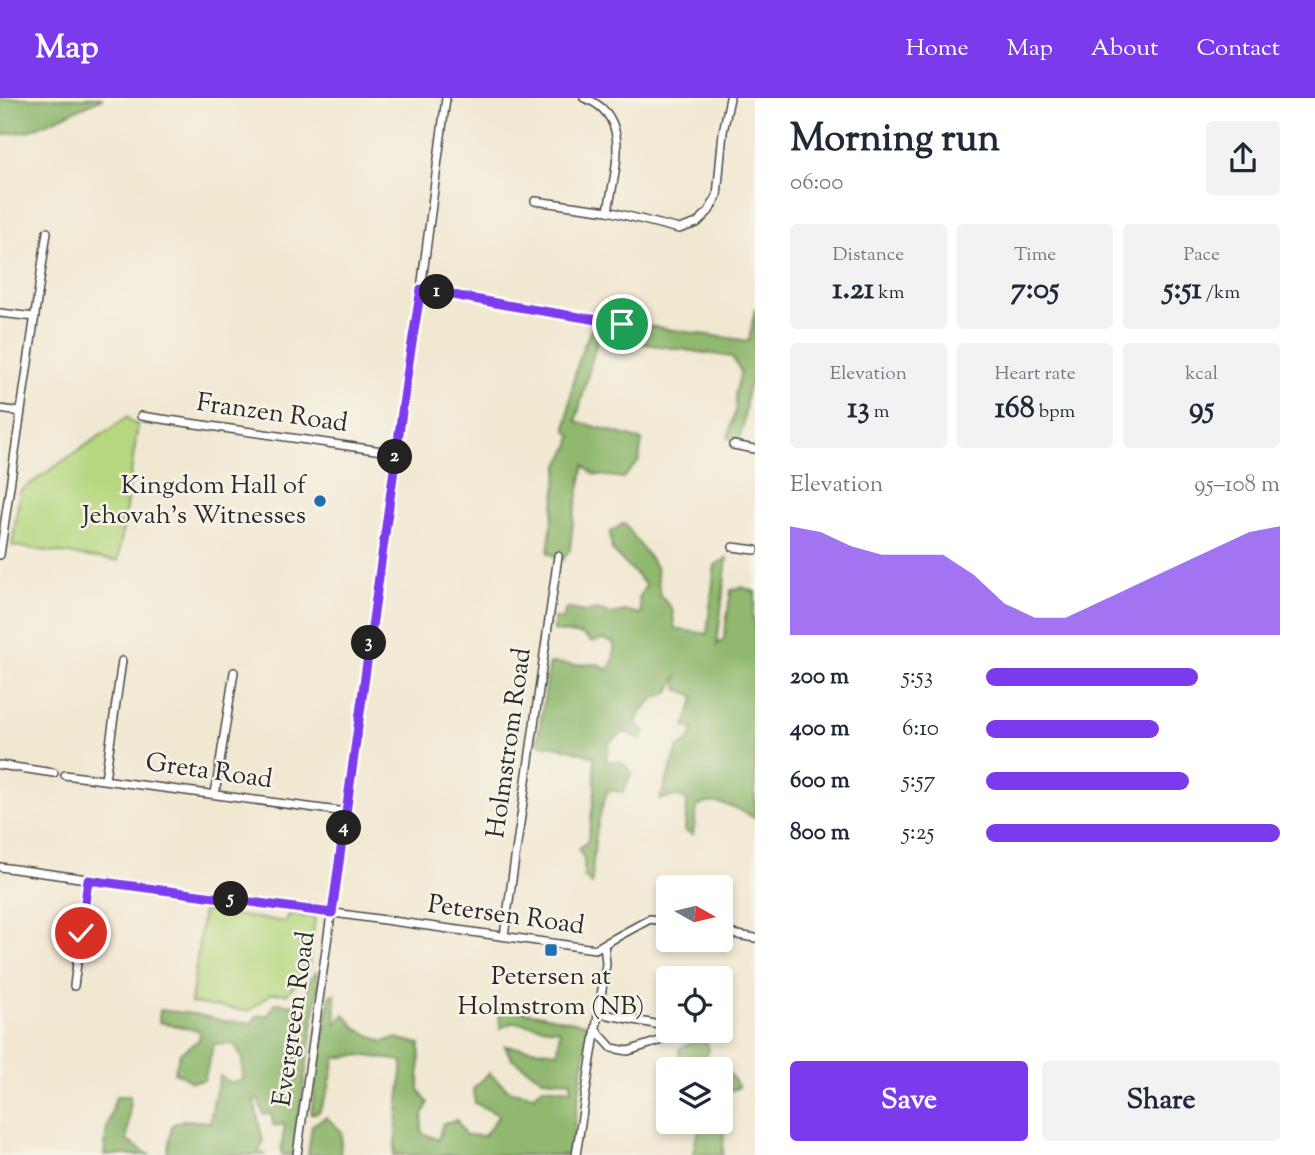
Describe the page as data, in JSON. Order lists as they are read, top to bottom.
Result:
{
  "streets": {
    "street": [
      "Franzen Road",
      "Holmstrom Road",
      "Greta Road",
      "Petersen Road",
      "Evergreen Road"
    ]
  },
  "crossings": [
    ["Franzen Road", "Evergreen Road"],
    ["Holmstrom Road", "Petersen Road"],
    ["Greta Road", "Evergreen Road"],
    ["Petersen Road", "Evergreen Road"]
  ],
  "places": {
    "other": ["Kingdom Hall of Jehovah's Witnesses"],
    "transit": ["Petersen at Holmstrom (NB)"]
  },
  "north": "right",
  "page": {
    "header": "Map",
    "nav": [
      "Home",
      "Map",
      "About",
      "Contact"
    ],
    "heading": ["Morning run", "06:00"],
    "stats": [
      ["Distance", "1.21 km"],
      ["Time", "7:05"],
      ["Pace", "5:51 /km"],
      ["Elevation", "13 m"],
      ["Heart rate", "168 bpm"],
      ["kcal", "95"]
    ],
    "pins": [
      "1",
      "2",
      "3",
      "4",
      "5"
    ],
    "chart": ["Elevation", "95–108 m"],
    "list": [
      {
        "name": "200 m",
        "note": "5:53"
      },
      {
        "name": "400 m",
        "note": "6:10"
      },
      {
        "name": "600 m",
        "note": "5:57"
      },
      {
        "name": "800 m",
        "note": "5:25"
      }
    ],
    "buttons": ["Save", "Share"]
  }
}
